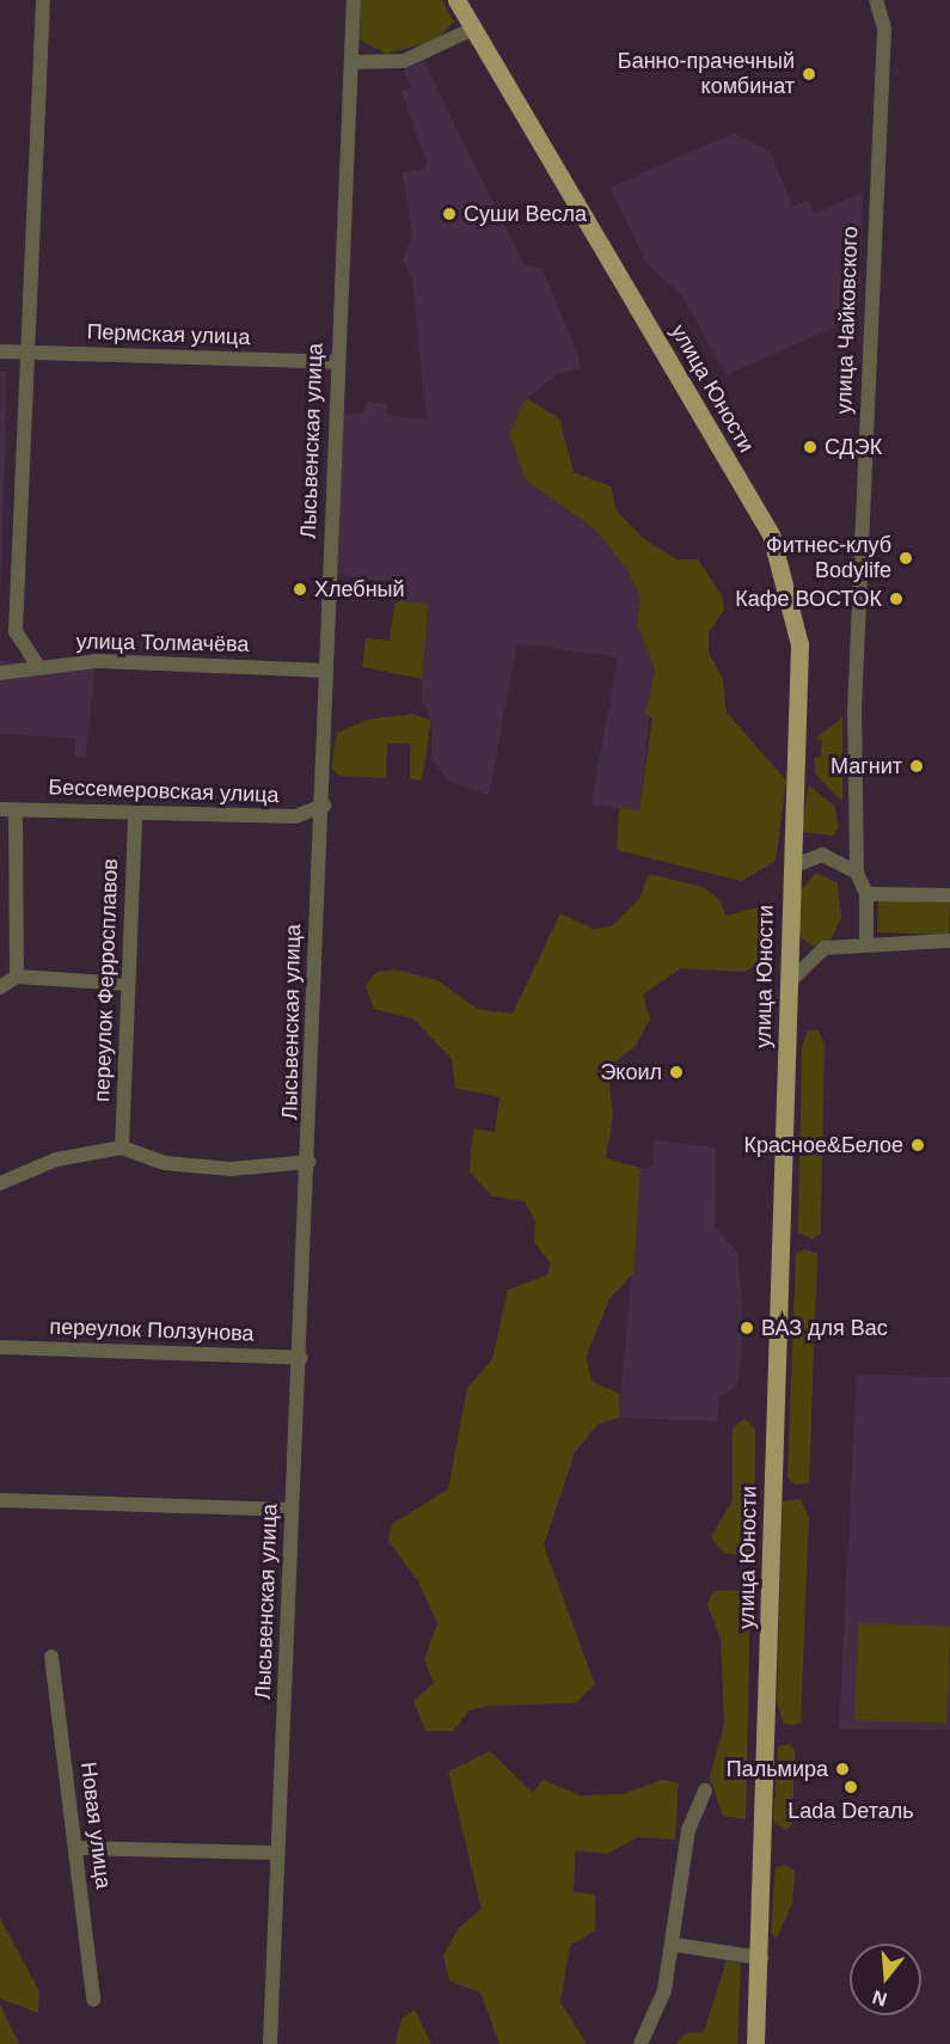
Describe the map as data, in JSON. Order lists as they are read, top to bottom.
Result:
{
  "streets": {
    "main road": ["улица Юности"],
    "street": [
      "улица Чайковского",
      "Пермская улица",
      "Лысьвенская улица",
      "улица Толмачёва",
      "Бессемеровская улица",
      "переулок Ферросплавов",
      "переулок Ползунова",
      "Новая улица"
    ]
  },
  "crossings": [
    ["Пермская улица", "Лысьвенская улица"],
    ["Лысьвенская улица", "улица Толмачёва"],
    ["Лысьвенская улица", "Бессемеровская улица"],
    ["Лысьвенская улица", "переулок Ползунова"],
    ["Бессемеровская улица", "переулок Ферросплавов"]
  ],
  "places": [
    "Банно-прачечный комбинат",
    "Суши Весла",
    "СДЭК",
    "Фитнес-клуб Bodylife",
    "Хлебный",
    "Кафе ВОСТОК",
    "Магнит",
    "Экоил",
    "Красное&Белое",
    "ВАЗ для Вас",
    "Пальмира",
    "Lada Dеталь"
  ],
  "north": "bottom"
}
